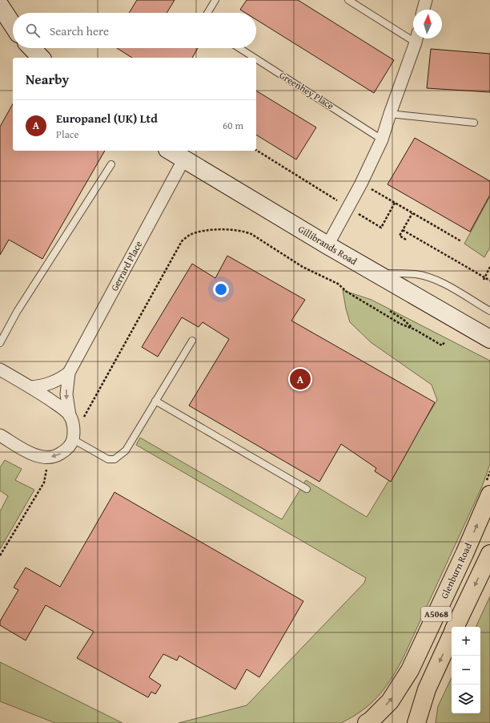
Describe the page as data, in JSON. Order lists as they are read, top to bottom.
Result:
{
  "streets": {
    "main road": ["Glenburn Road", "A5068"],
    "street": ["Gillibrands Road", "Gerrard Place"],
    "lane": ["Greenhey Place"]
  },
  "crossings": [
    ["Gillibrands Road", "Gerrard Place"]
  ],
  "north": "top",
  "page": {
    "search": "Search here",
    "heading": "Nearby",
    "list": [
      {
        "mark": "A",
        "name": "Europanel (UK) Ltd",
        "note": "Place",
        "value": "60 m"
      }
    ],
    "pins": "A",
    "map_buttons": ["+", "−"]
  }
}
